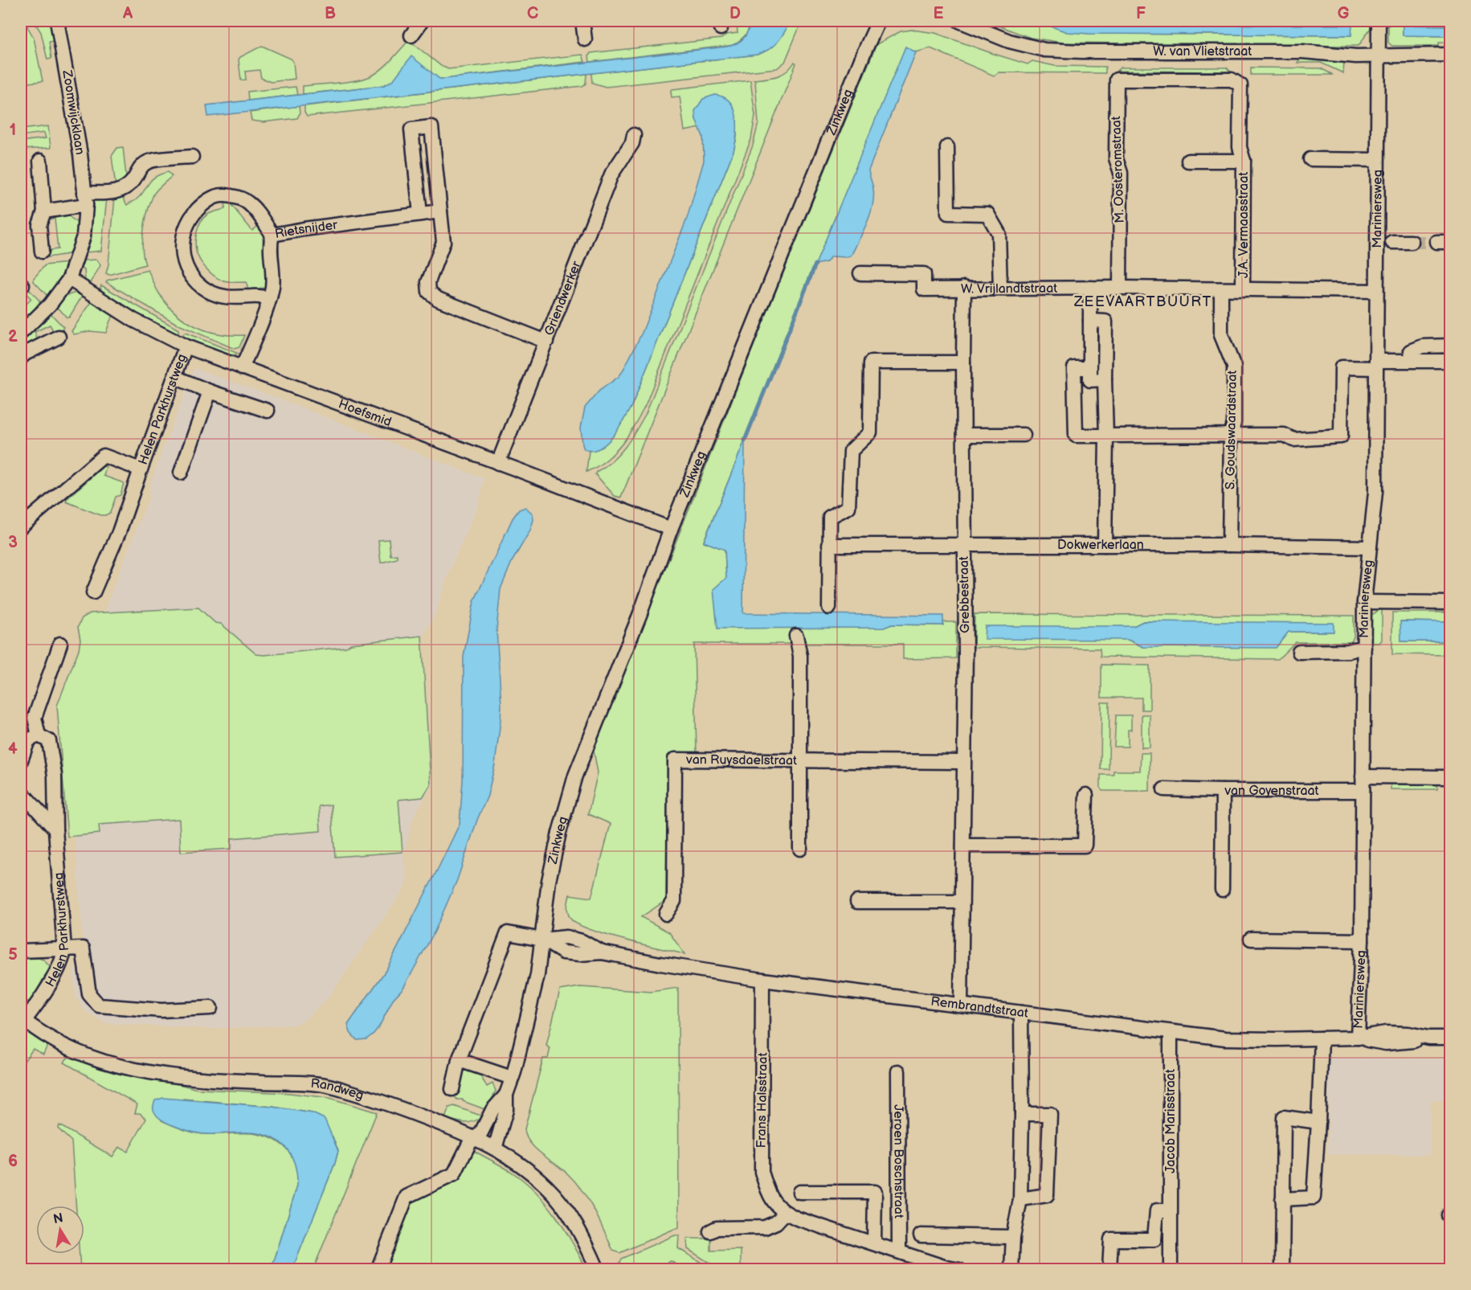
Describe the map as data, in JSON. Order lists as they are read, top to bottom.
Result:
{
  "streets": {
    "street": [
      "W. van Vlietstraat",
      "Zoomwijcklaan",
      "Zinkweg",
      "M. Oosteromstraat",
      "Mariniersweg",
      "J.A. Vermaasstraat",
      "Rietsnijder",
      "W. Vrijlandtstraat",
      "Griendwerker",
      "Helen Parkhurstweg",
      "Hoefsmid",
      "S. Goudswaardstraat",
      "Dokwerkerlaan",
      "Grebbestraat",
      "van Ruysdaelstraat",
      "van Goyenstraat",
      "Rembrandtstraat",
      "Randweg",
      "Frans Halsstraat",
      "Jacob Marisstraat",
      "Jeroen Boschstraat"
    ]
  },
  "crossings": [
    ["W. van Vlietstraat", "Mariniersweg"],
    ["Zoomwijcklaan", "Hoefsmid"],
    ["Zinkweg", "Hoefsmid"],
    ["Zinkweg", "Rembrandtstraat"],
    ["Zinkweg", "Randweg"],
    ["M. Oosteromstraat", "J.A. Vermaasstraat"],
    ["M. Oosteromstraat", "W. Vrijlandtstraat"],
    ["Mariniersweg", "W. Vrijlandtstraat"],
    ["Mariniersweg", "Dokwerkerlaan"],
    ["Mariniersweg", "van Goyenstraat"],
    ["Mariniersweg", "Rembrandtstraat"],
    ["J.A. Vermaasstraat", "W. Vrijlandtstraat"],
    ["Rietsnijder", "Hoefsmid"],
    ["W. Vrijlandtstraat", "S. Goudswaardstraat"],
    ["W. Vrijlandtstraat", "Grebbestraat"],
    ["Griendwerker", "Hoefsmid"],
    ["Helen Parkhurstweg", "Hoefsmid"],
    ["Helen Parkhurstweg", "Randweg"],
    ["S. Goudswaardstraat", "Dokwerkerlaan"],
    ["Dokwerkerlaan", "Grebbestraat"],
    ["Grebbestraat", "van Ruysdaelstraat"],
    ["Grebbestraat", "Rembrandtstraat"],
    ["Rembrandtstraat", "Frans Halsstraat"],
    ["Rembrandtstraat", "Jacob Marisstraat"]
  ],
  "districts": ["ZEEVAARTBUURT"],
  "north": "top",
  "grid": {
    "columns": [
      "A",
      "B",
      "C",
      "D",
      "E",
      "F",
      "G"
    ],
    "rows": [
      "1",
      "2",
      "3",
      "4",
      "5",
      "6"
    ]
  }
}
